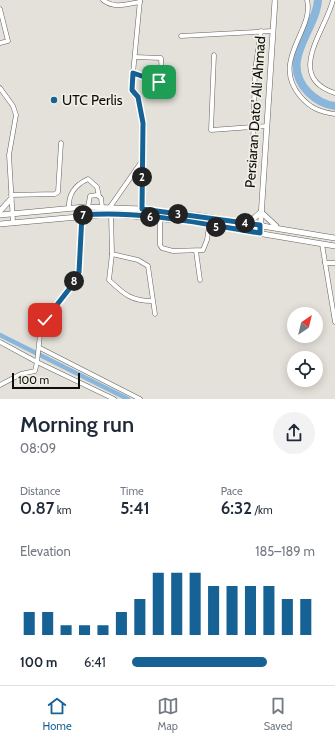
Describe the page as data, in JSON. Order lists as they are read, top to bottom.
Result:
{
  "streets": {
    "street": ["Persiaran Dato' Ali Ahmad"]
  },
  "places": ["UTC Perlis"],
  "scale_bar": "100 m",
  "north": "top right",
  "page": {
    "pins": [
      "2",
      "3",
      "7",
      "6",
      "4",
      "5",
      "8"
    ],
    "scale": "100 m",
    "heading": ["Morning run", "08:09"],
    "stats": [
      ["Distance", "0.87 km"],
      ["Time", "5:41"],
      ["Pace", "6:32 /km"]
    ],
    "chart": ["Elevation", "185–189 m"],
    "list": [
      {
        "name": "100 m",
        "note": "6:41"
      }
    ],
    "tabs": ["Home", "Map", "Saved"]
  }
}
